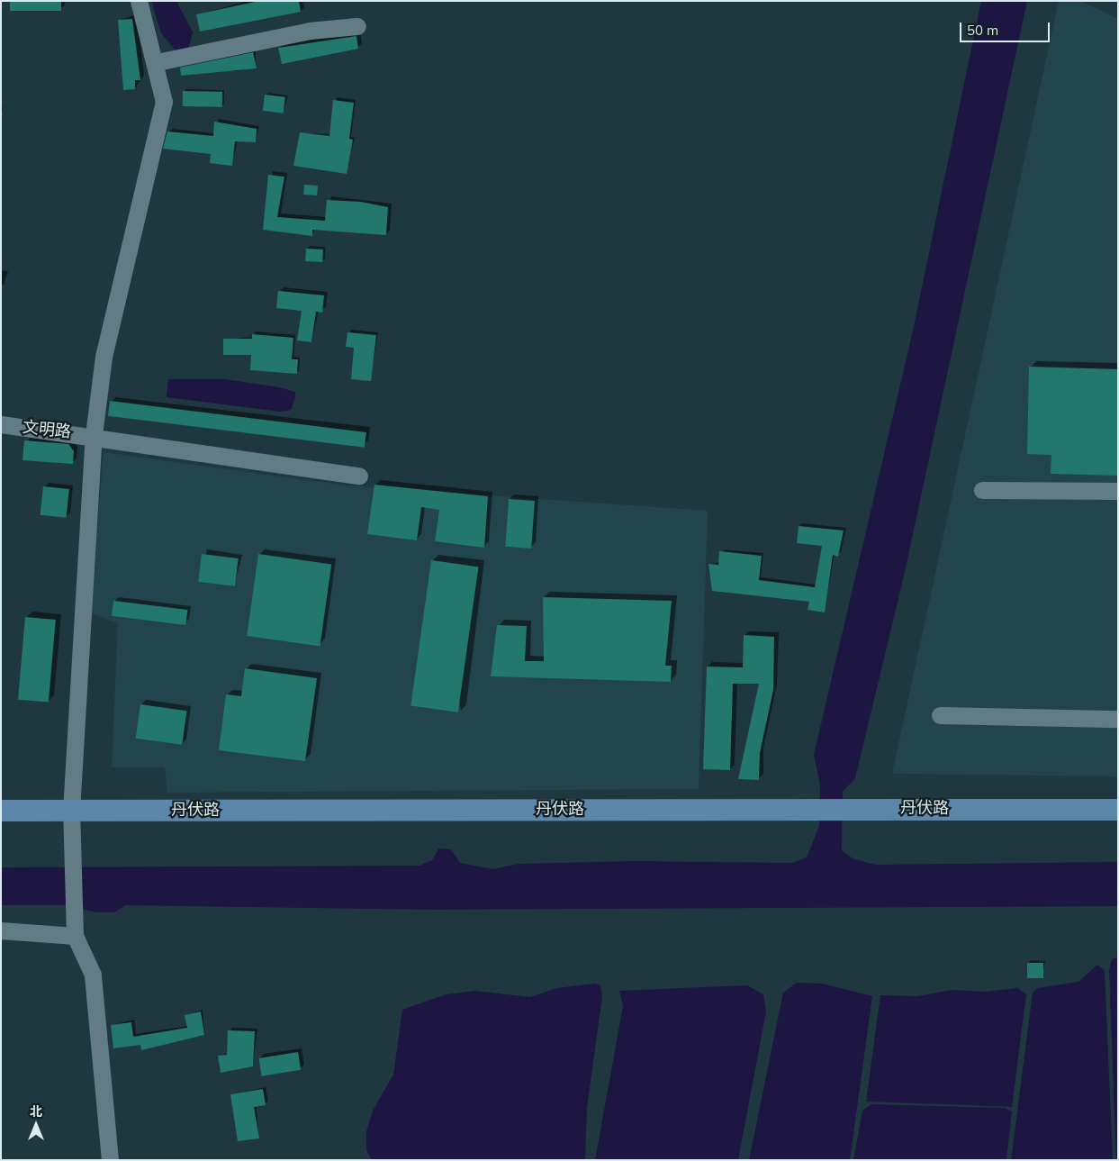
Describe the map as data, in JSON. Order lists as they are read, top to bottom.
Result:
{
  "streets": {
    "main road": ["丹伏路"],
    "street": ["文明路"]
  },
  "scale_bar": "50 m",
  "north": "top"
}
